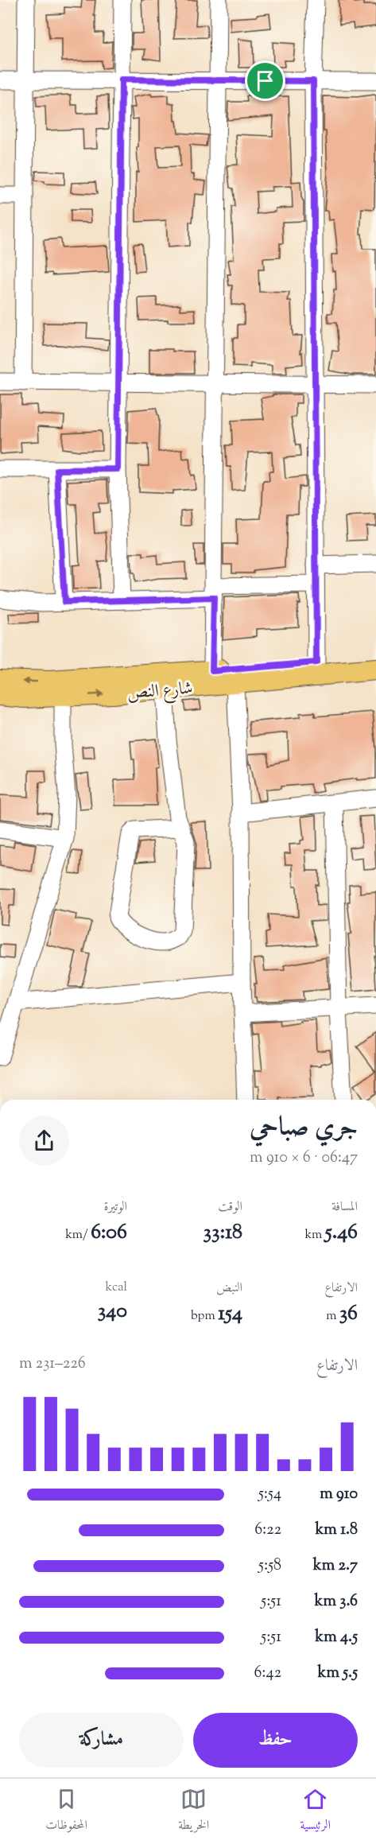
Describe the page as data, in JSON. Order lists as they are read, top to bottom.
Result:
{
  "streets": {
    "main road": ["شارع النص"]
  },
  "page": {
    "heading": ["جري صباحي", "06:47 · 6 × 910 m"],
    "stats": [
      ["المسافة", "5.46 km"],
      ["الوقت", "33:18"],
      ["الوتيرة", "6:06 /km"],
      ["الارتفاع", "36 m"],
      ["النبض", "154 bpm"],
      ["kcal", "340"]
    ],
    "chart": ["الارتفاع", "226–231 m"],
    "list": [
      {
        "name": "910 m",
        "note": "5:54"
      },
      {
        "name": "1.8 km",
        "note": "6:22"
      },
      {
        "name": "2.7 km",
        "note": "5:58"
      },
      {
        "name": "3.6 km",
        "note": "5:51"
      },
      {
        "name": "4.5 km",
        "note": "5:51"
      },
      {
        "name": "5.5 km",
        "note": "6:42"
      }
    ],
    "buttons": ["حفظ", "مشاركة"],
    "tabs": ["الرئيسية", "الخريطة", "المحفوظات"]
  }
}
